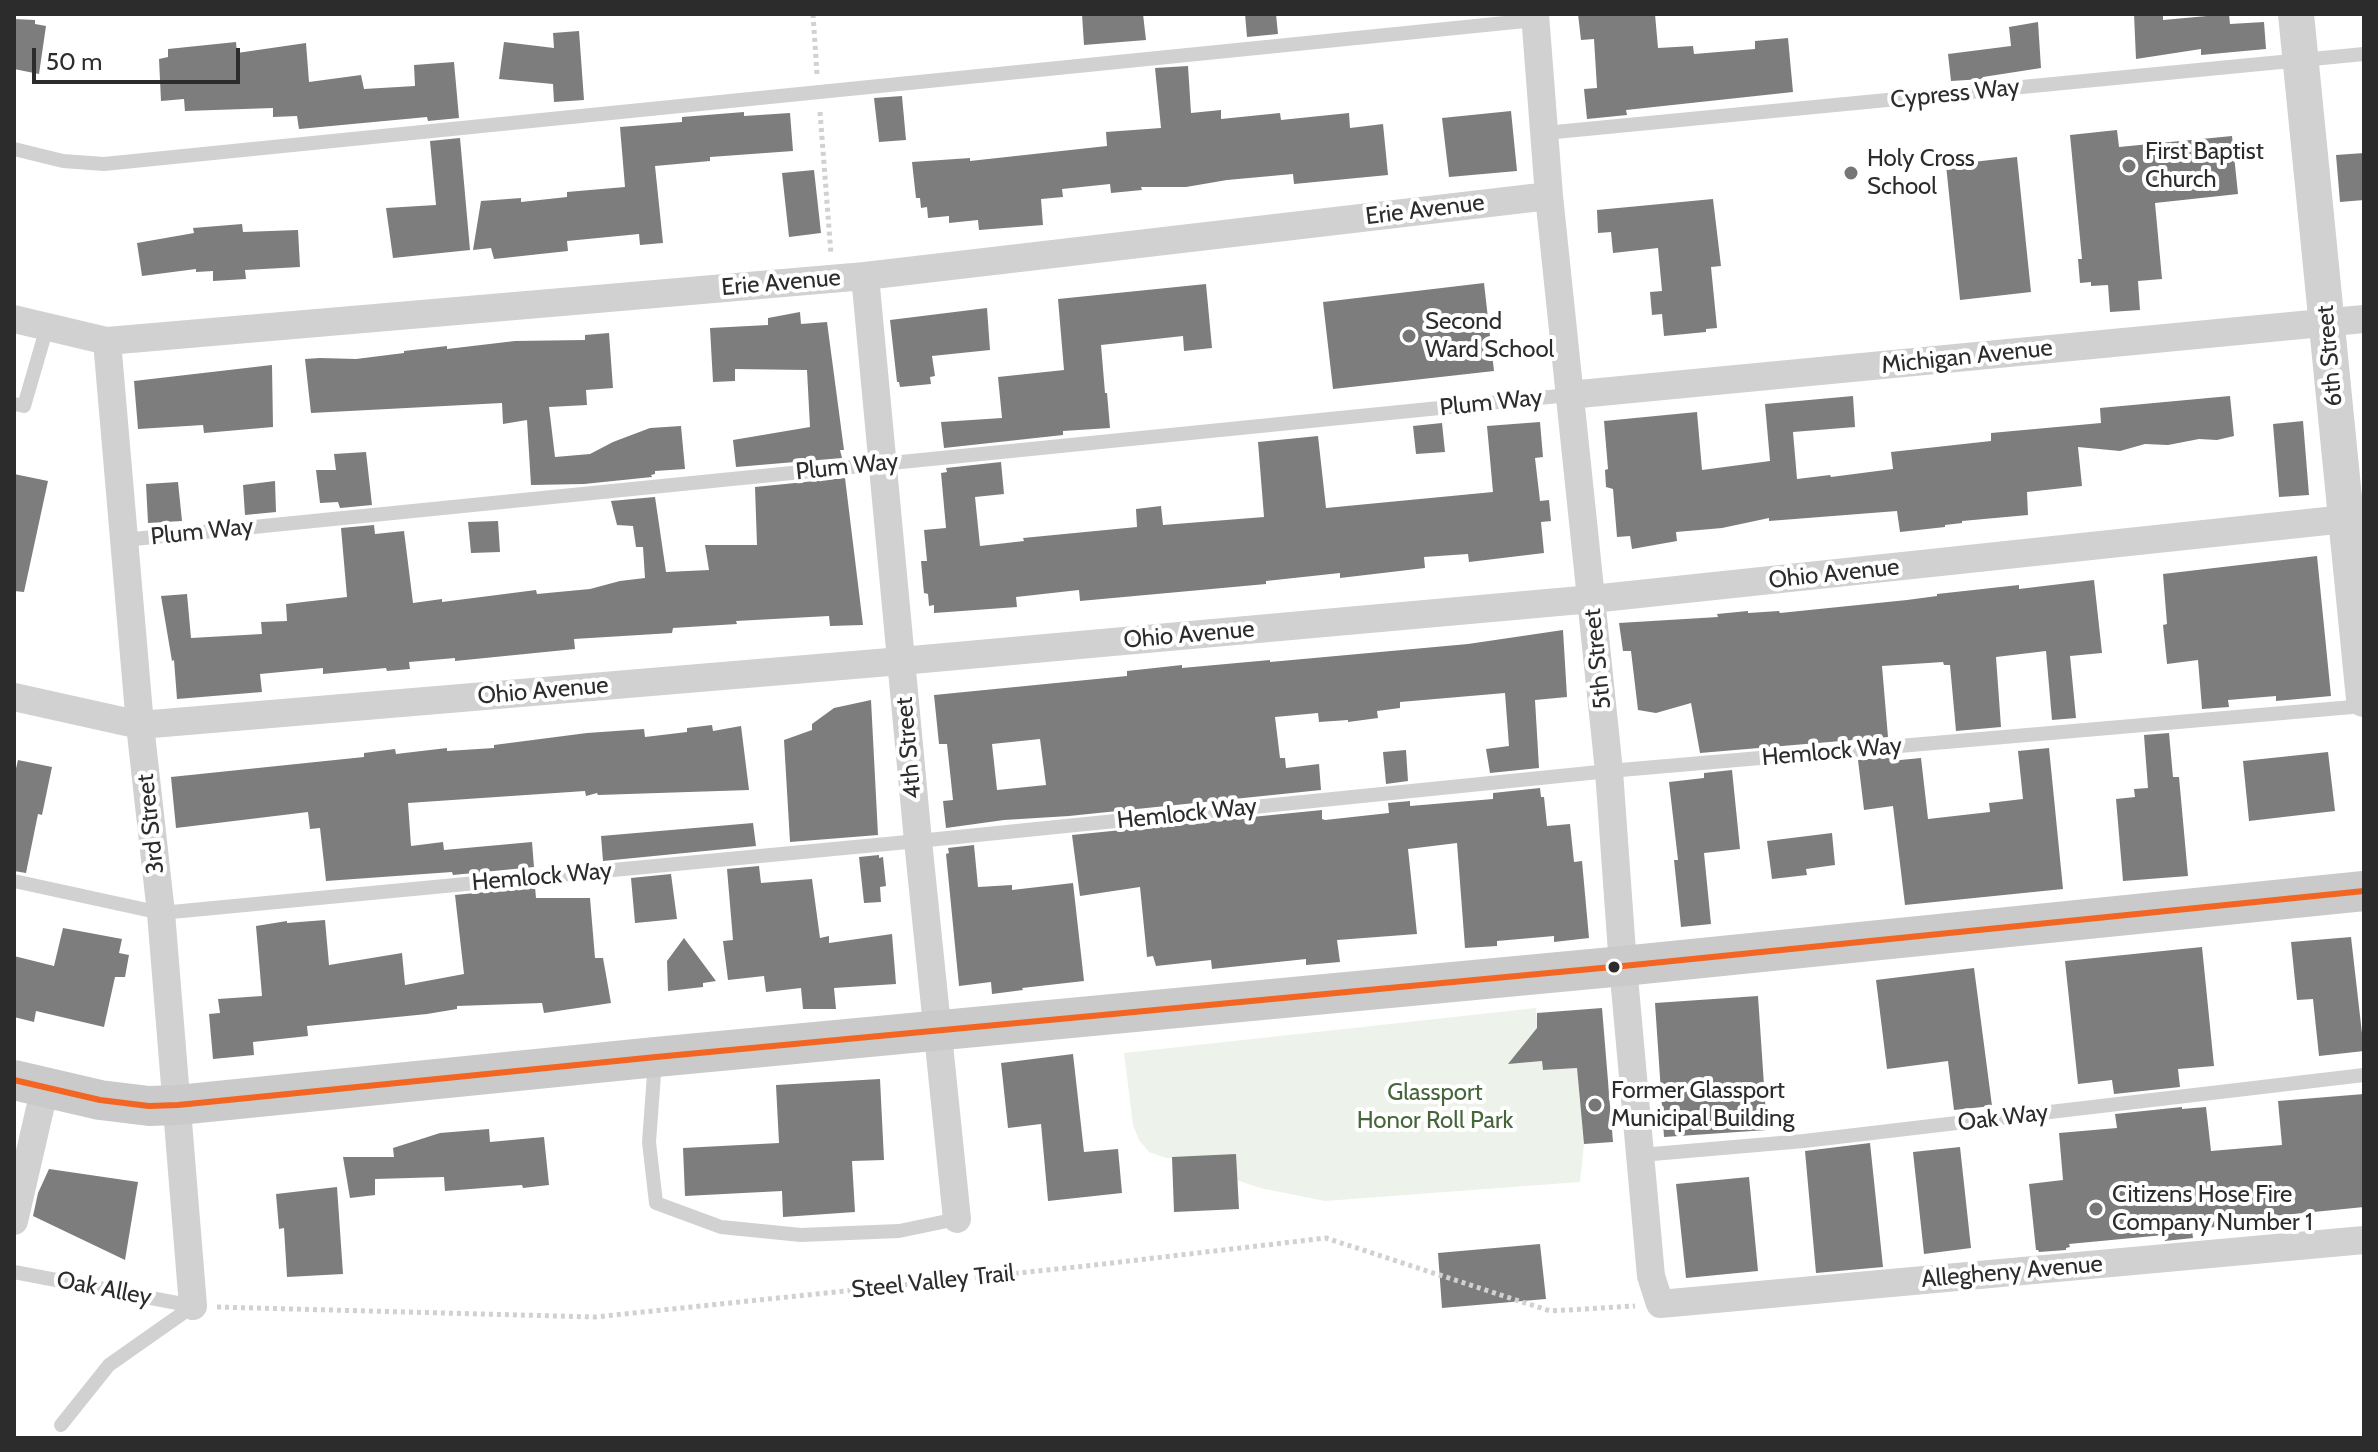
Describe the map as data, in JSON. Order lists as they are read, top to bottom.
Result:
{
  "streets": {
    "street": [
      "Erie Avenue",
      "6th Street",
      "Michigan Avenue",
      "Ohio Avenue",
      "5th Street",
      "4th Street",
      "3rd Street",
      "Allegheny Avenue"
    ],
    "lane": [
      "Cypress Way",
      "Plum Way",
      "Hemlock Way",
      "Oak Way",
      "Oak Alley"
    ],
    "path": ["Steel Valley Trail"]
  },
  "crossings": [
    ["Cypress Way", "6th Street"],
    ["Cypress Way", "5th Street"],
    ["Erie Avenue", "5th Street"],
    ["Erie Avenue", "4th Street"],
    ["Erie Avenue", "3rd Street"],
    ["6th Street", "Michigan Avenue"],
    ["6th Street", "Ohio Avenue"],
    ["Michigan Avenue", "Plum Way"],
    ["Michigan Avenue", "5th Street"],
    ["Plum Way", "5th Street"],
    ["Plum Way", "4th Street"],
    ["Plum Way", "3rd Street"],
    ["Ohio Avenue", "5th Street"],
    ["Ohio Avenue", "4th Street"],
    ["Ohio Avenue", "3rd Street"],
    ["5th Street", "Hemlock Way"],
    ["5th Street", "Oak Way"],
    ["5th Street", "Allegheny Avenue"],
    ["5th Street", "Steel Valley Trail"],
    ["4th Street", "Hemlock Way"],
    ["Hemlock Way", "3rd Street"],
    ["3rd Street", "Steel Valley Trail"],
    ["3rd Street", "Oak Alley"],
    ["Allegheny Avenue", "Steel Valley Trail"],
    ["Steel Valley Trail", "Oak Alley"]
  ],
  "parks": ["Glassport Honor Roll Park"],
  "places": [
    "First Baptist Church",
    "Holy Cross School",
    "Second Ward School",
    "Former Glassport Municipal Building",
    "Citizens Hose Fire Company Number 1"
  ],
  "scale_bar": "50 m"
}
